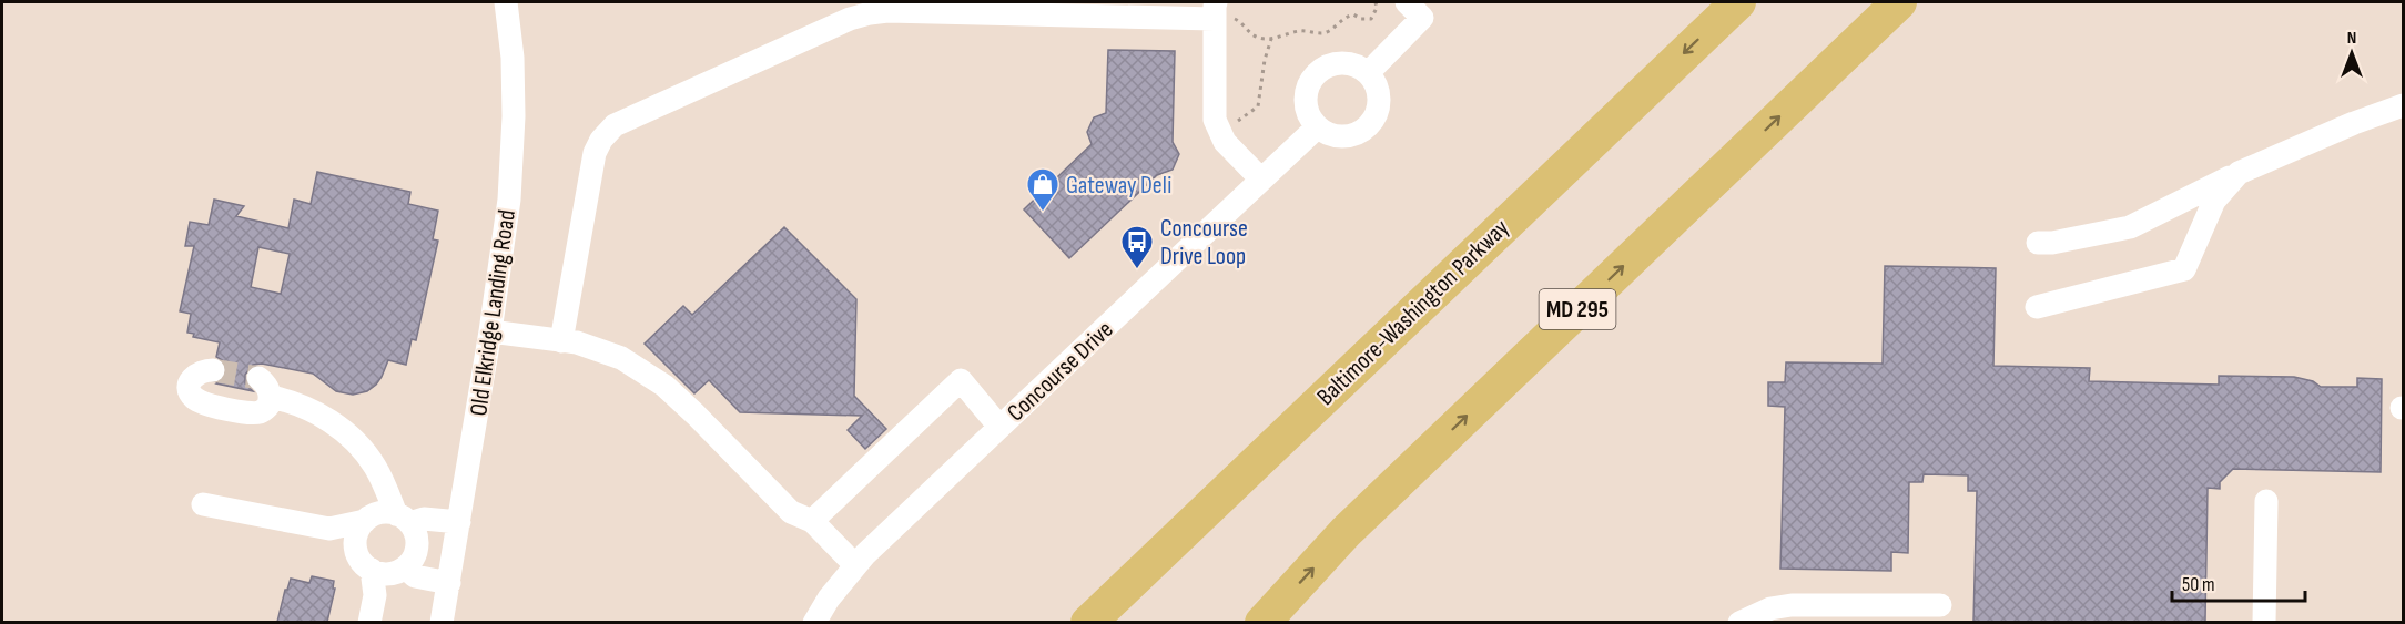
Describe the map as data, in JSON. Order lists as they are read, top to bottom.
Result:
{
  "streets": {
    "highway": ["MD 295", "Baltimore-Washington Parkway"],
    "street": ["Old Elkridge Landing Road", "Concourse Drive"]
  },
  "places": {
    "shop": ["Gateway Deli"],
    "bus stop": ["Concourse Drive Loop"]
  },
  "scale_bar": "50 m",
  "north": "top"
}
